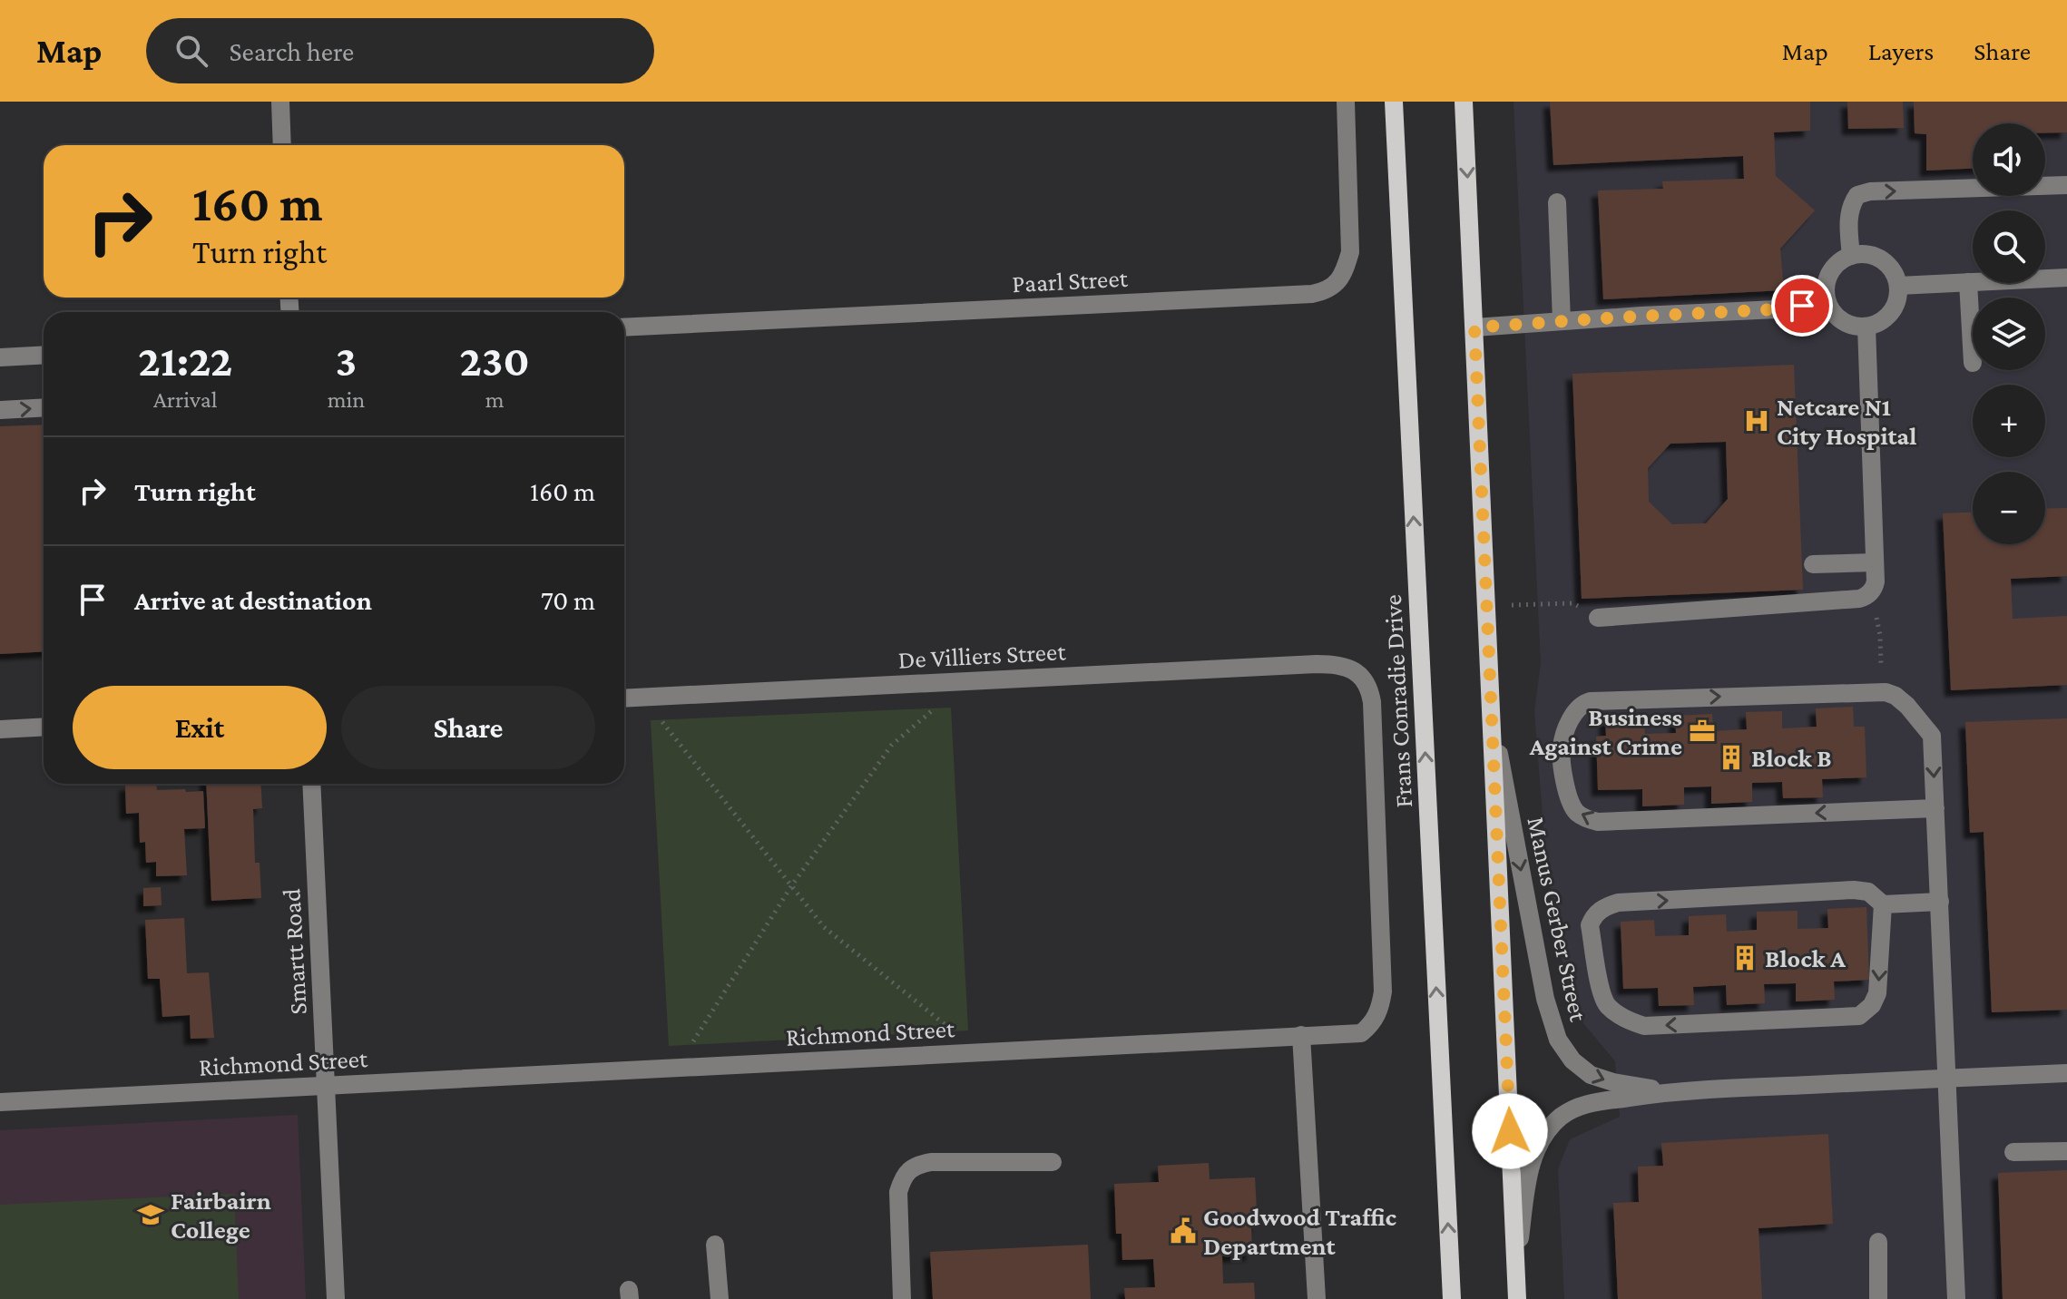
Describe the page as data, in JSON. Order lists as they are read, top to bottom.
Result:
{
  "streets": {
    "main road": ["Frans Conradie Drive"],
    "street": [
      "Paarl Street",
      "De Villiers Street",
      "Manus Gerber Street",
      "Smartt Road",
      "Richmond Street"
    ]
  },
  "crossings": [
    ["De Villiers Street", "Richmond Street"],
    ["Smartt Road", "Richmond Street"]
  ],
  "one_way": ["Manus Gerber Street"],
  "places": {
    "hospital": ["Netcare N1 City Hospital"],
    "office": ["Business Against Crime"],
    "building": ["Block B", "Block A"],
    "school or university": ["Fairbairn College"],
    "public building": ["Goodwood Traffic Department"]
  },
  "page": {
    "header": "Map",
    "search": "Search here",
    "nav": ["Map", "Layers", "Share"],
    "map_buttons": ["+", "−"],
    "turn": ["160 m", "Turn right"],
    "eta": [
      "21:22",
      "Arrival",
      "3",
      "min",
      "230",
      "m"
    ],
    "list": [
      {
        "name": "Turn right",
        "value": "160 m"
      },
      {
        "name": "Arrive at destination",
        "value": "70 m"
      }
    ],
    "buttons": ["Exit", "Share"]
  }
}
